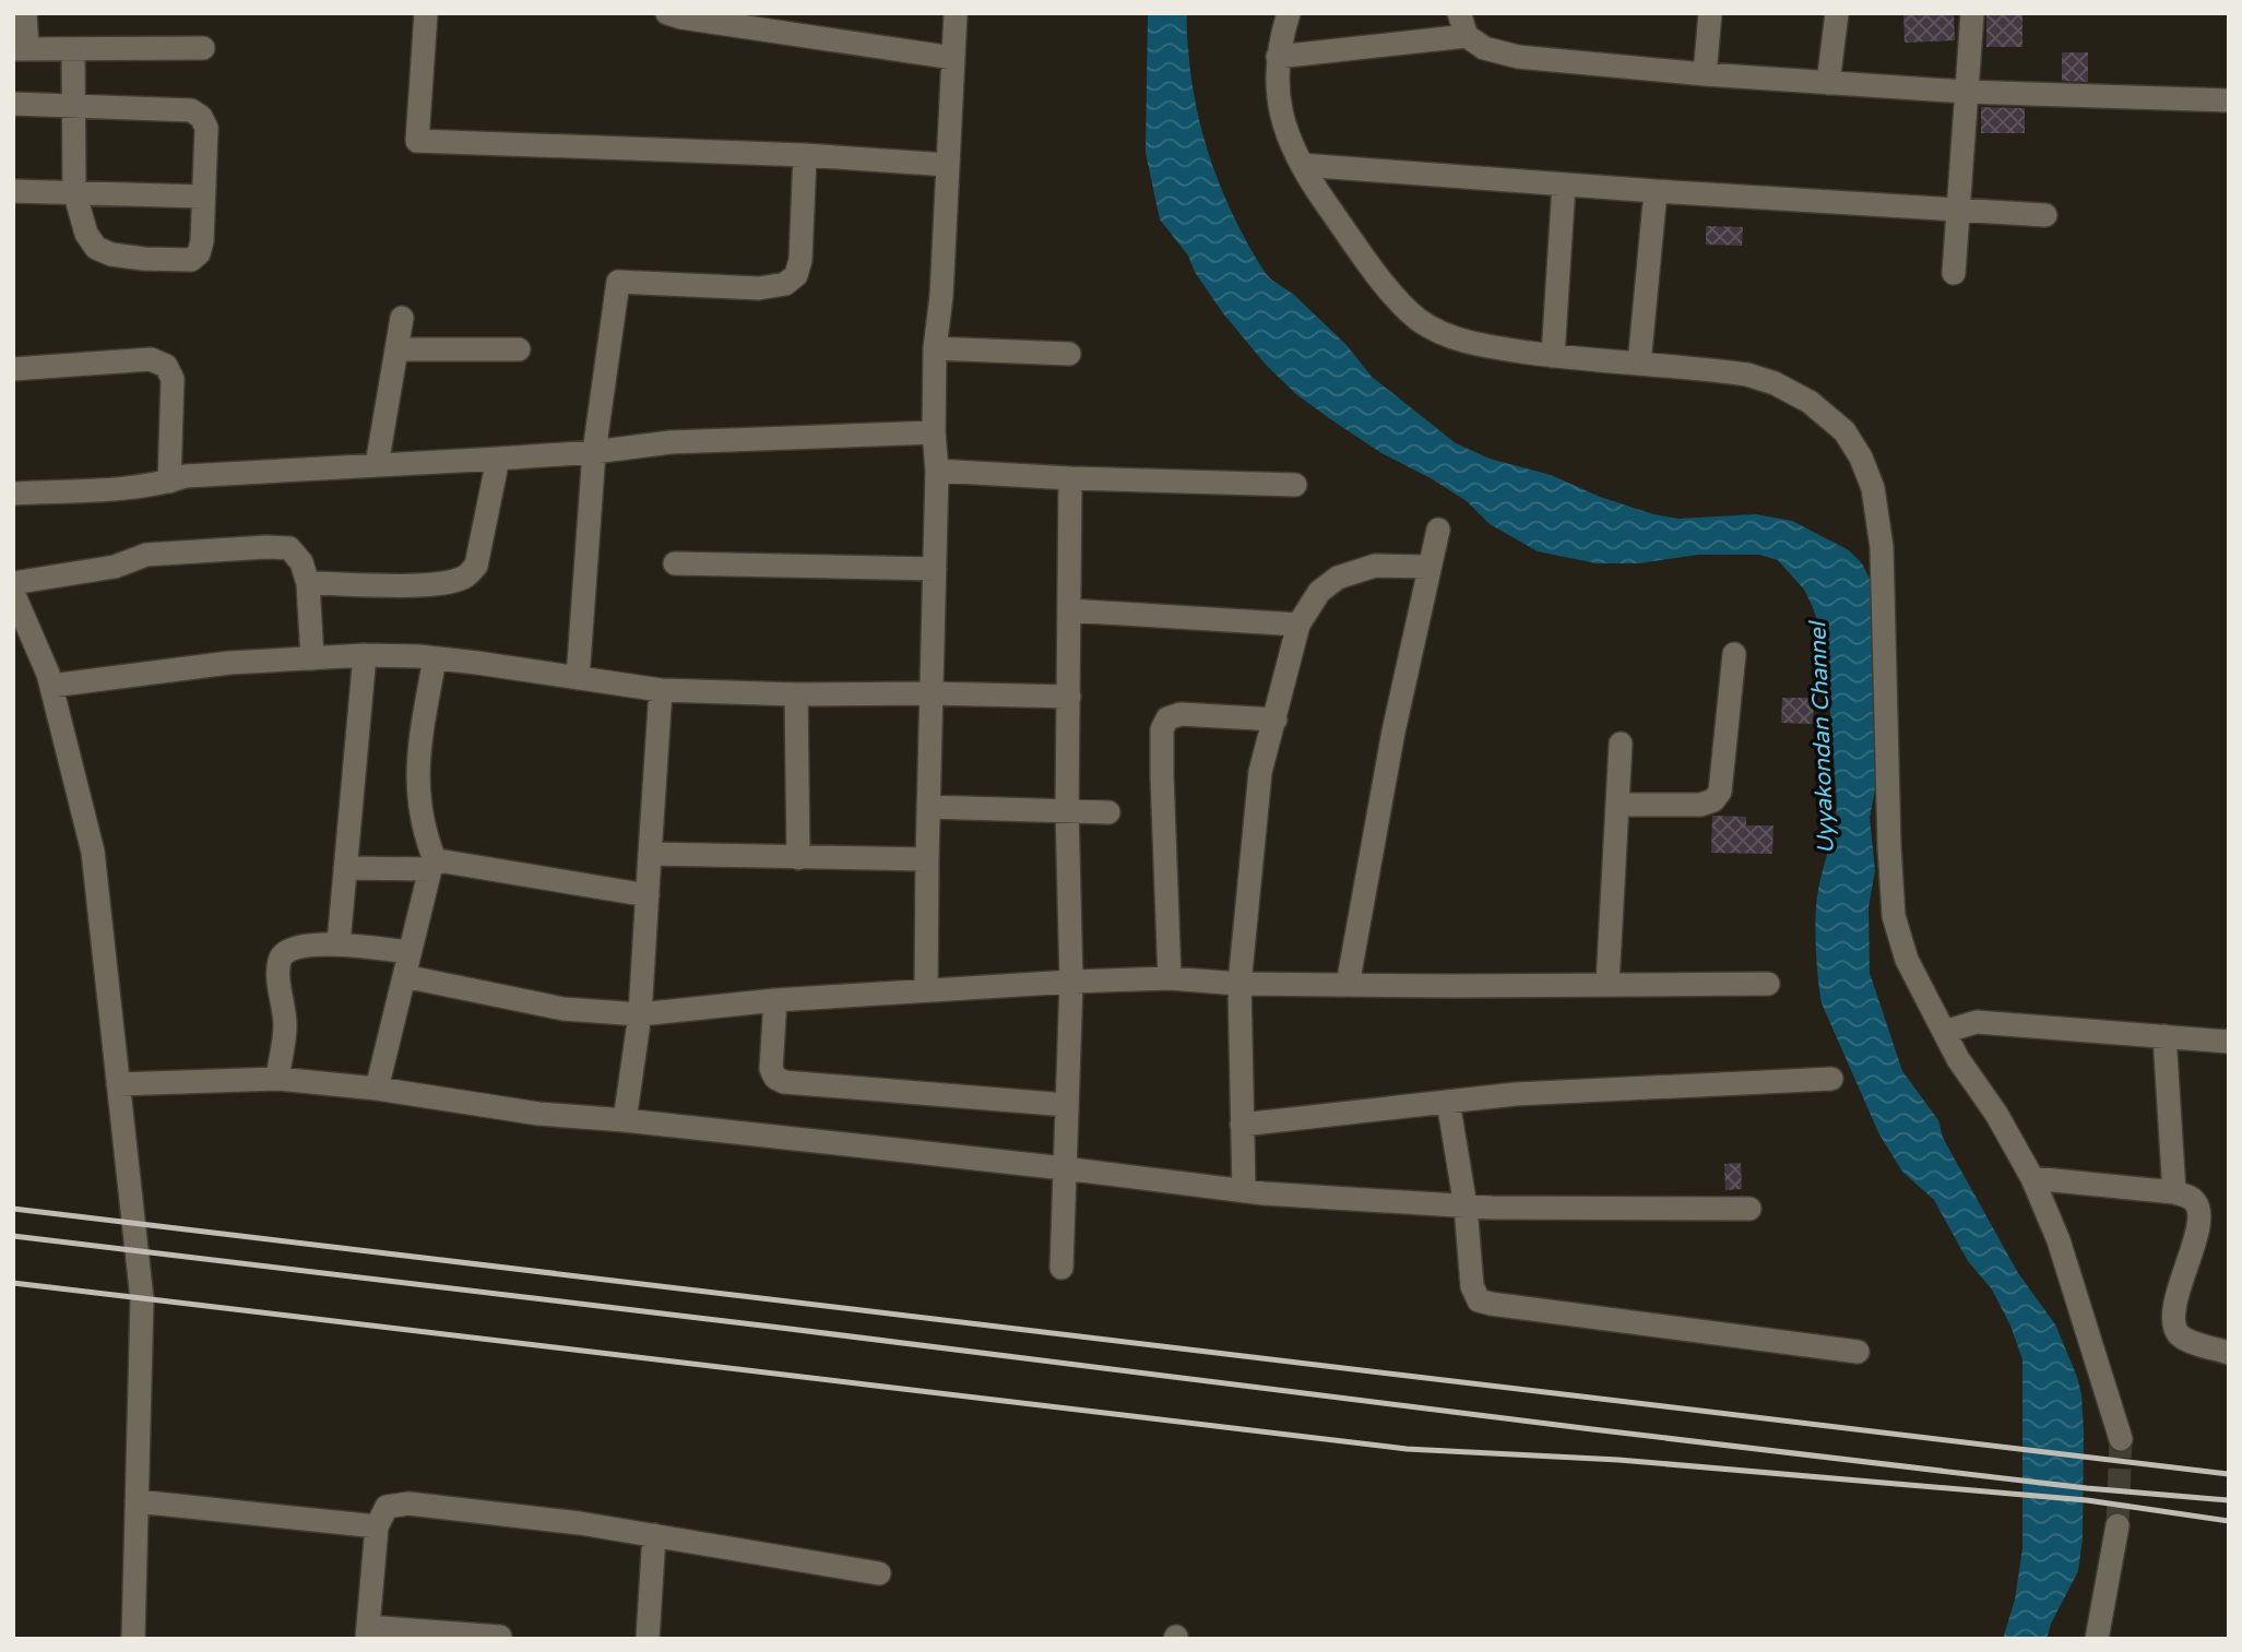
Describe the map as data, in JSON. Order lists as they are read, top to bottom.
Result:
{
  "water": ["Uyyakondan Channel"]
}
